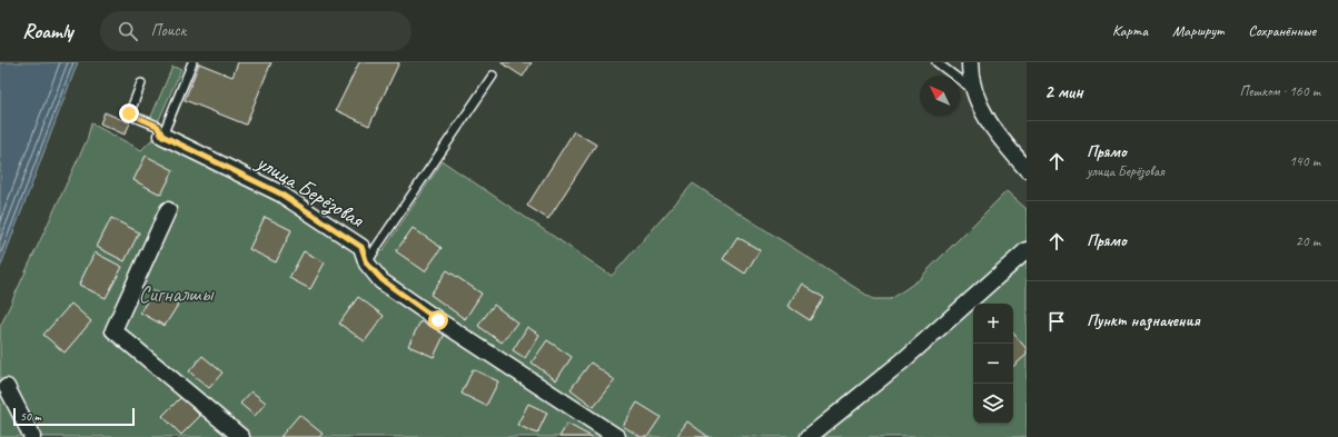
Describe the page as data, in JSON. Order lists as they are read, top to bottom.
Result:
{
  "streets": {
    "street": ["улица Берёзовая"]
  },
  "parks": ["Сигналшы"],
  "scale_bar": "50 m",
  "north": "top left",
  "page": {
    "header": "Roamly",
    "search": "Поиск",
    "nav": ["Карта", "Маршрут", "Сохранённые"],
    "heading": ["2 мин", "Пешком · 160 m"],
    "list": [
      ["Прямо", "улица Берёзовая", "140 m"],
      ["Прямо", "20 m"],
      "Пункт назначения"
    ],
    "map_buttons": ["+", "−"],
    "scale": "50 m"
  }
}
